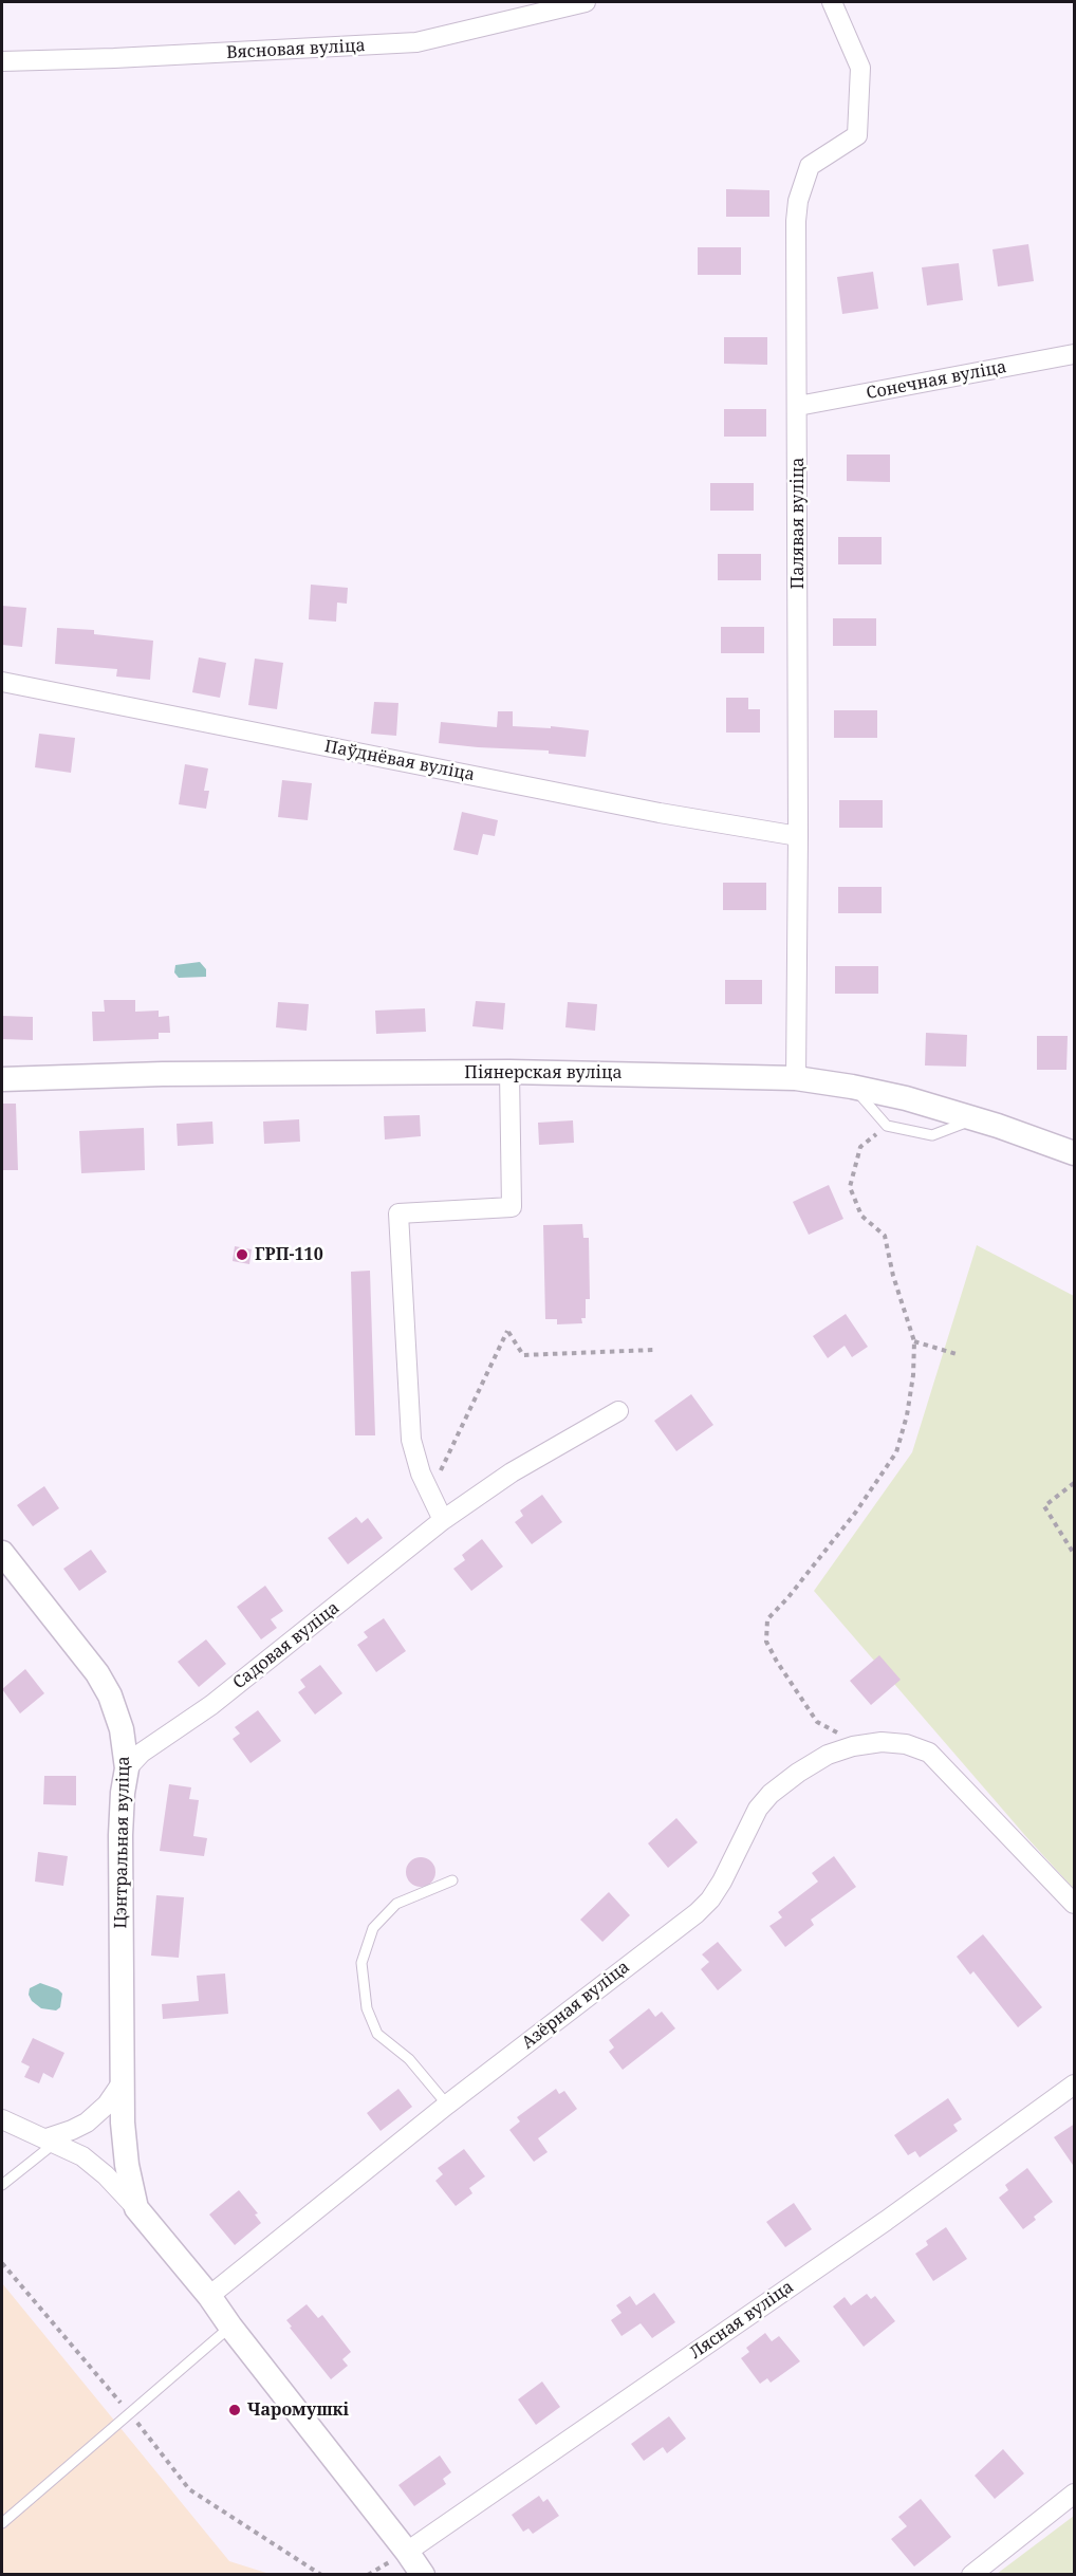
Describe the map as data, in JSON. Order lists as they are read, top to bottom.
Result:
{
  "streets": {
    "street": [
      "Вясновая вуліца",
      "Сонечная вуліца",
      "Палявая вуліца",
      "Паўднёвая вуліца",
      "Піянерская вуліца",
      "Садовая вуліца",
      "Цэнтральная вуліца",
      "Азёрная вуліца",
      "Лясная вуліца"
    ]
  },
  "crossings": [
    ["Сонечная вуліца", "Палявая вуліца"],
    ["Палявая вуліца", "Паўднёвая вуліца"],
    ["Палявая вуліца", "Піянерская вуліца"],
    ["Садовая вуліца", "Цэнтральная вуліца"],
    ["Цэнтральная вуліца", "Азёрная вуліца"],
    ["Цэнтральная вуліца", "Лясная вуліца"]
  ],
  "places": ["ГРП-110", "Чаромушкі"]
}
